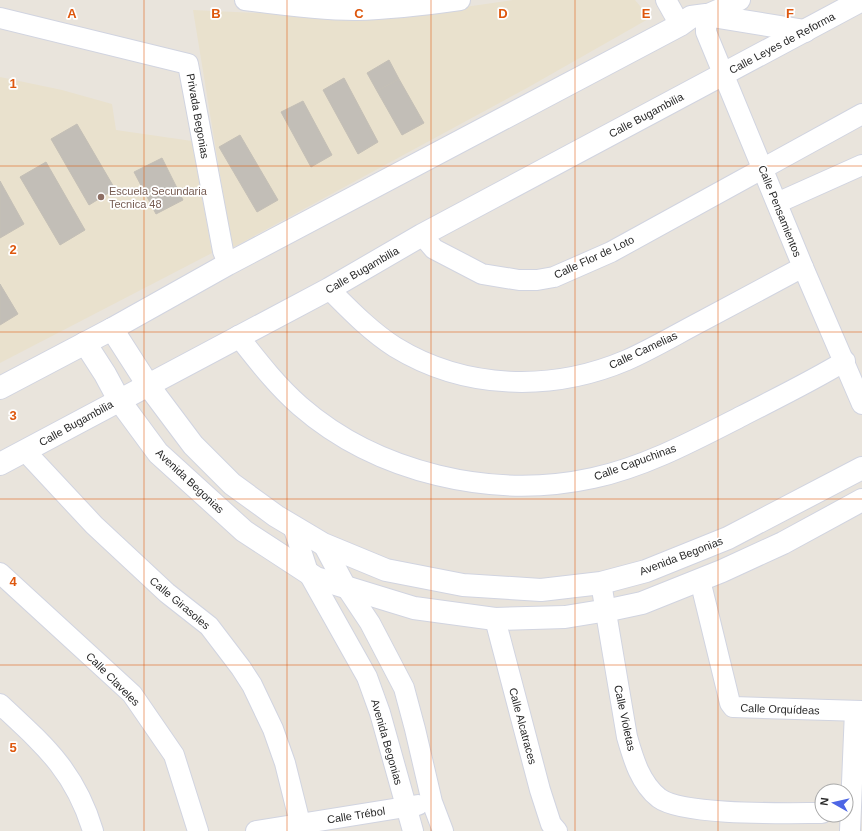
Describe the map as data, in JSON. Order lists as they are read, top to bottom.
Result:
{
  "streets": {
    "street": [
      "Calle Leyes de Reforma",
      "Calle Bugambilia",
      "Privada Begonias",
      "Calle Pensamientos",
      "Calle Flor de Loto",
      "Calle Camelias",
      "Calle Capuchinas",
      "Avenida Begonias",
      "Calle Girasoles",
      "Calle Claveles",
      "Calle Orquídeas",
      "Calle Violetas",
      "Calle Alcatraces",
      "Calle Trébol"
    ]
  },
  "crossings": [
    ["Calle Leyes de Reforma", "Calle Bugambilia"],
    ["Calle Leyes de Reforma", "Calle Pensamientos"],
    ["Calle Bugambilia", "Calle Pensamientos"],
    ["Calle Bugambilia", "Calle Flor de Loto"],
    ["Calle Bugambilia", "Calle Camelias"],
    ["Calle Bugambilia", "Calle Capuchinas"],
    ["Calle Bugambilia", "Avenida Begonias"],
    ["Calle Bugambilia", "Calle Girasoles"],
    ["Calle Pensamientos", "Calle Flor de Loto"],
    ["Calle Pensamientos", "Calle Camelias"],
    ["Calle Pensamientos", "Calle Capuchinas"],
    ["Avenida Begonias", "Calle Orquídeas"],
    ["Avenida Begonias", "Calle Violetas"],
    ["Avenida Begonias", "Calle Alcatraces"],
    ["Avenida Begonias", "Calle Trébol"],
    ["Calle Girasoles", "Calle Trébol"]
  ],
  "places": ["Escuela Secundaria Tecnica 48"],
  "north": "left",
  "grid": {
    "columns": [
      "A",
      "B",
      "C",
      "D",
      "E",
      "F"
    ],
    "rows": [
      "1",
      "2",
      "3",
      "4",
      "5"
    ]
  }
}
